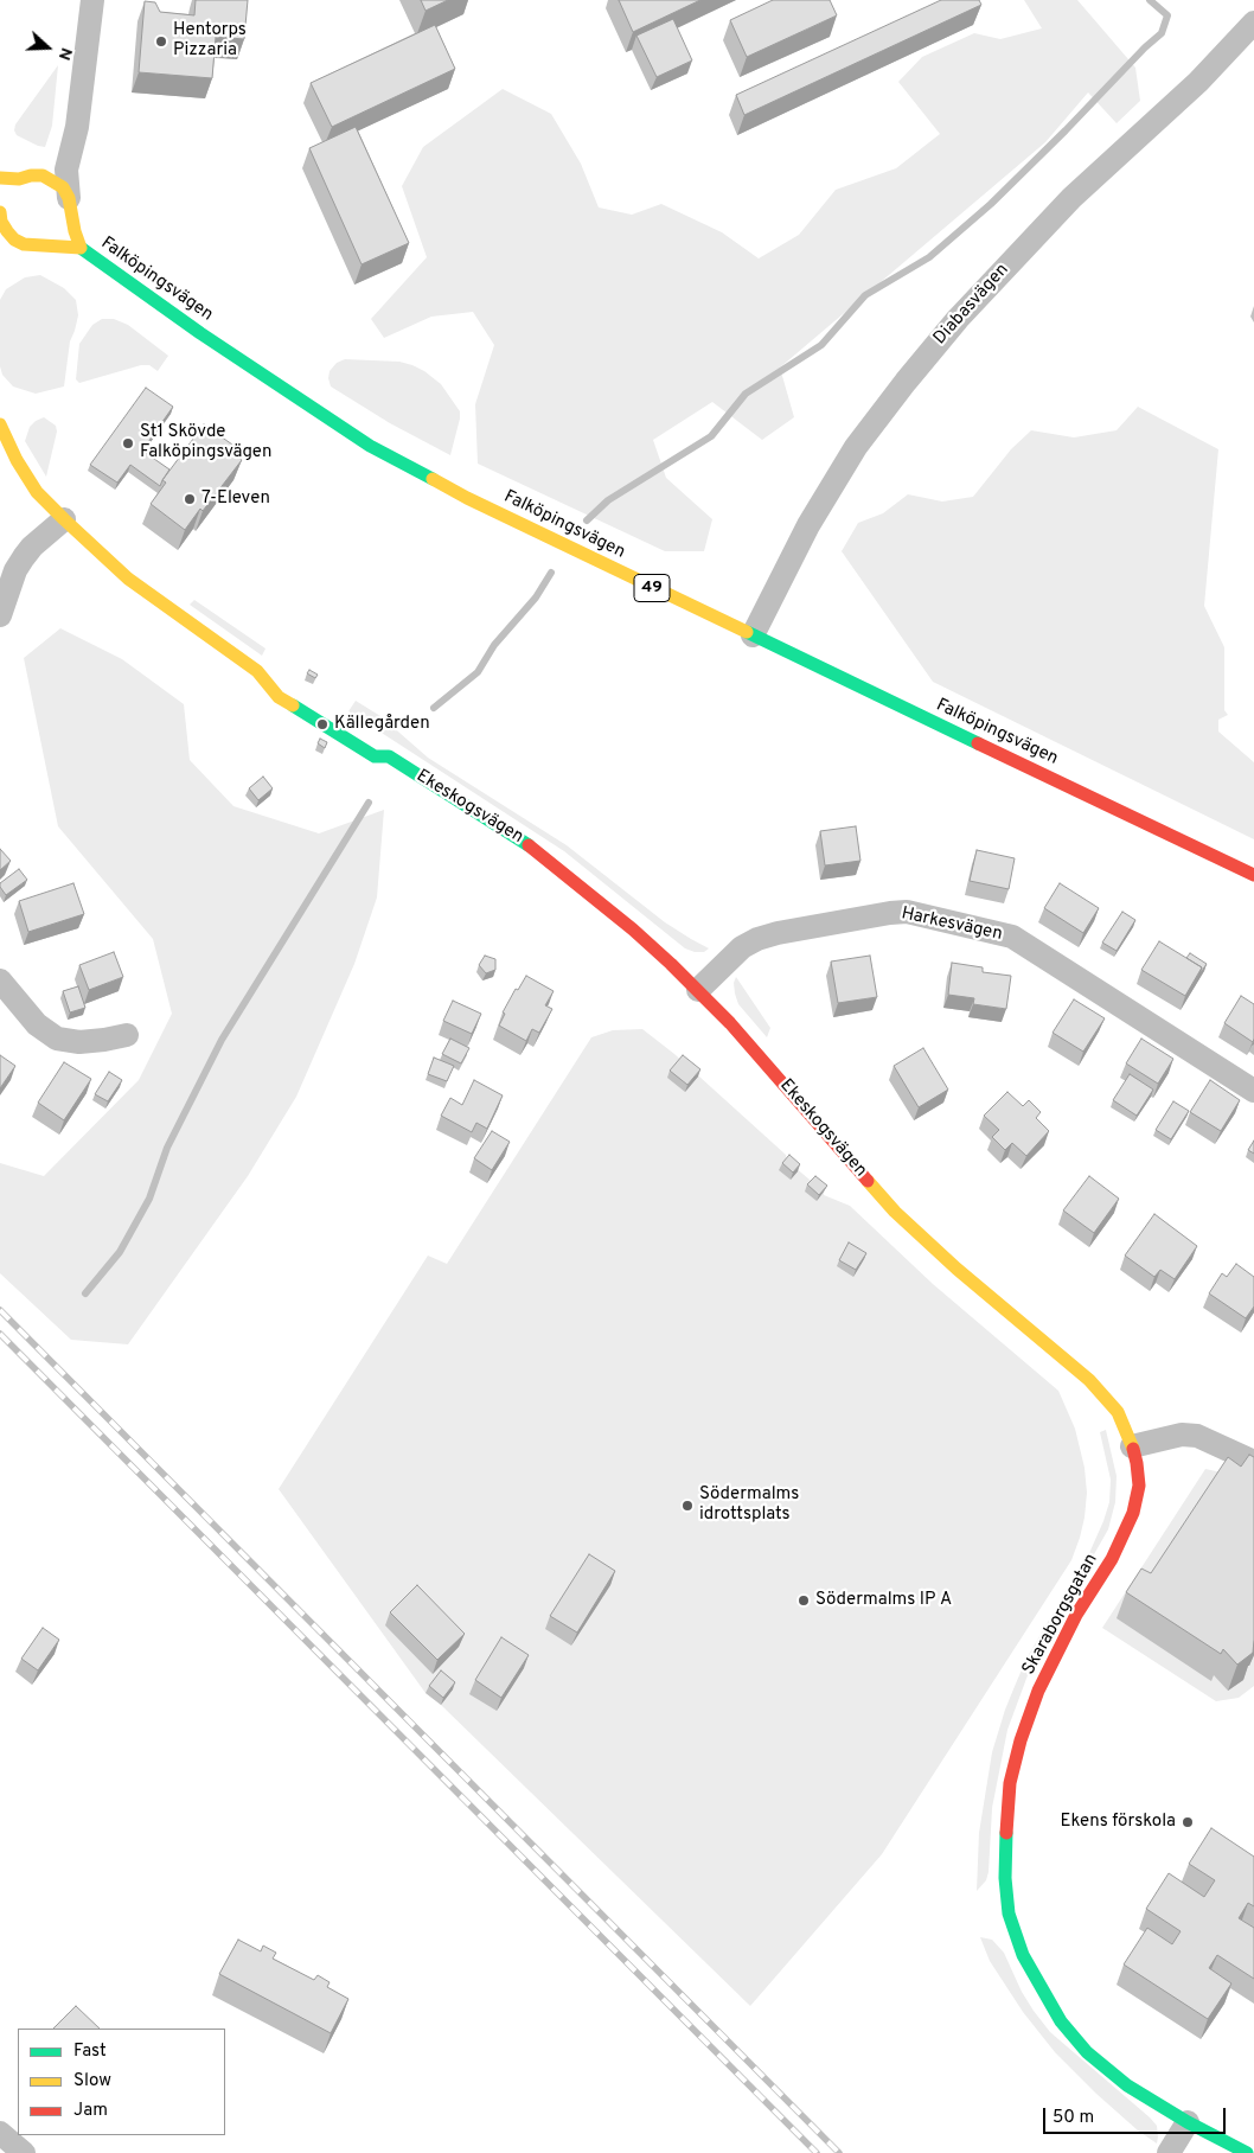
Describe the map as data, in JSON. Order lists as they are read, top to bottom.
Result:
{
  "streets": {
    "street": [
      "Falköpingsvägen",
      "Diabasvägen",
      "49",
      "Ekeskogsvägen",
      "Harkesvägen",
      "Skaraborgsgatan"
    ]
  },
  "crossings": [
    ["Falköpingsvägen", "Diabasvägen"],
    ["Falköpingsvägen", "49"],
    ["Ekeskogsvägen", "Harkesvägen"],
    ["Ekeskogsvägen", "Skaraborgsgatan"]
  ],
  "places": [
    "Hentorps Pizzaria",
    "St1 Skövde Falköpingsvägen",
    "7-Eleven",
    "Källegården",
    "Södermalms idrottsplats",
    "Södermalms IP A",
    "Ekens förskola"
  ],
  "legend": ["Fast", "Slow", "Jam"],
  "scale_bar": "50 m",
  "north": "right"
}
